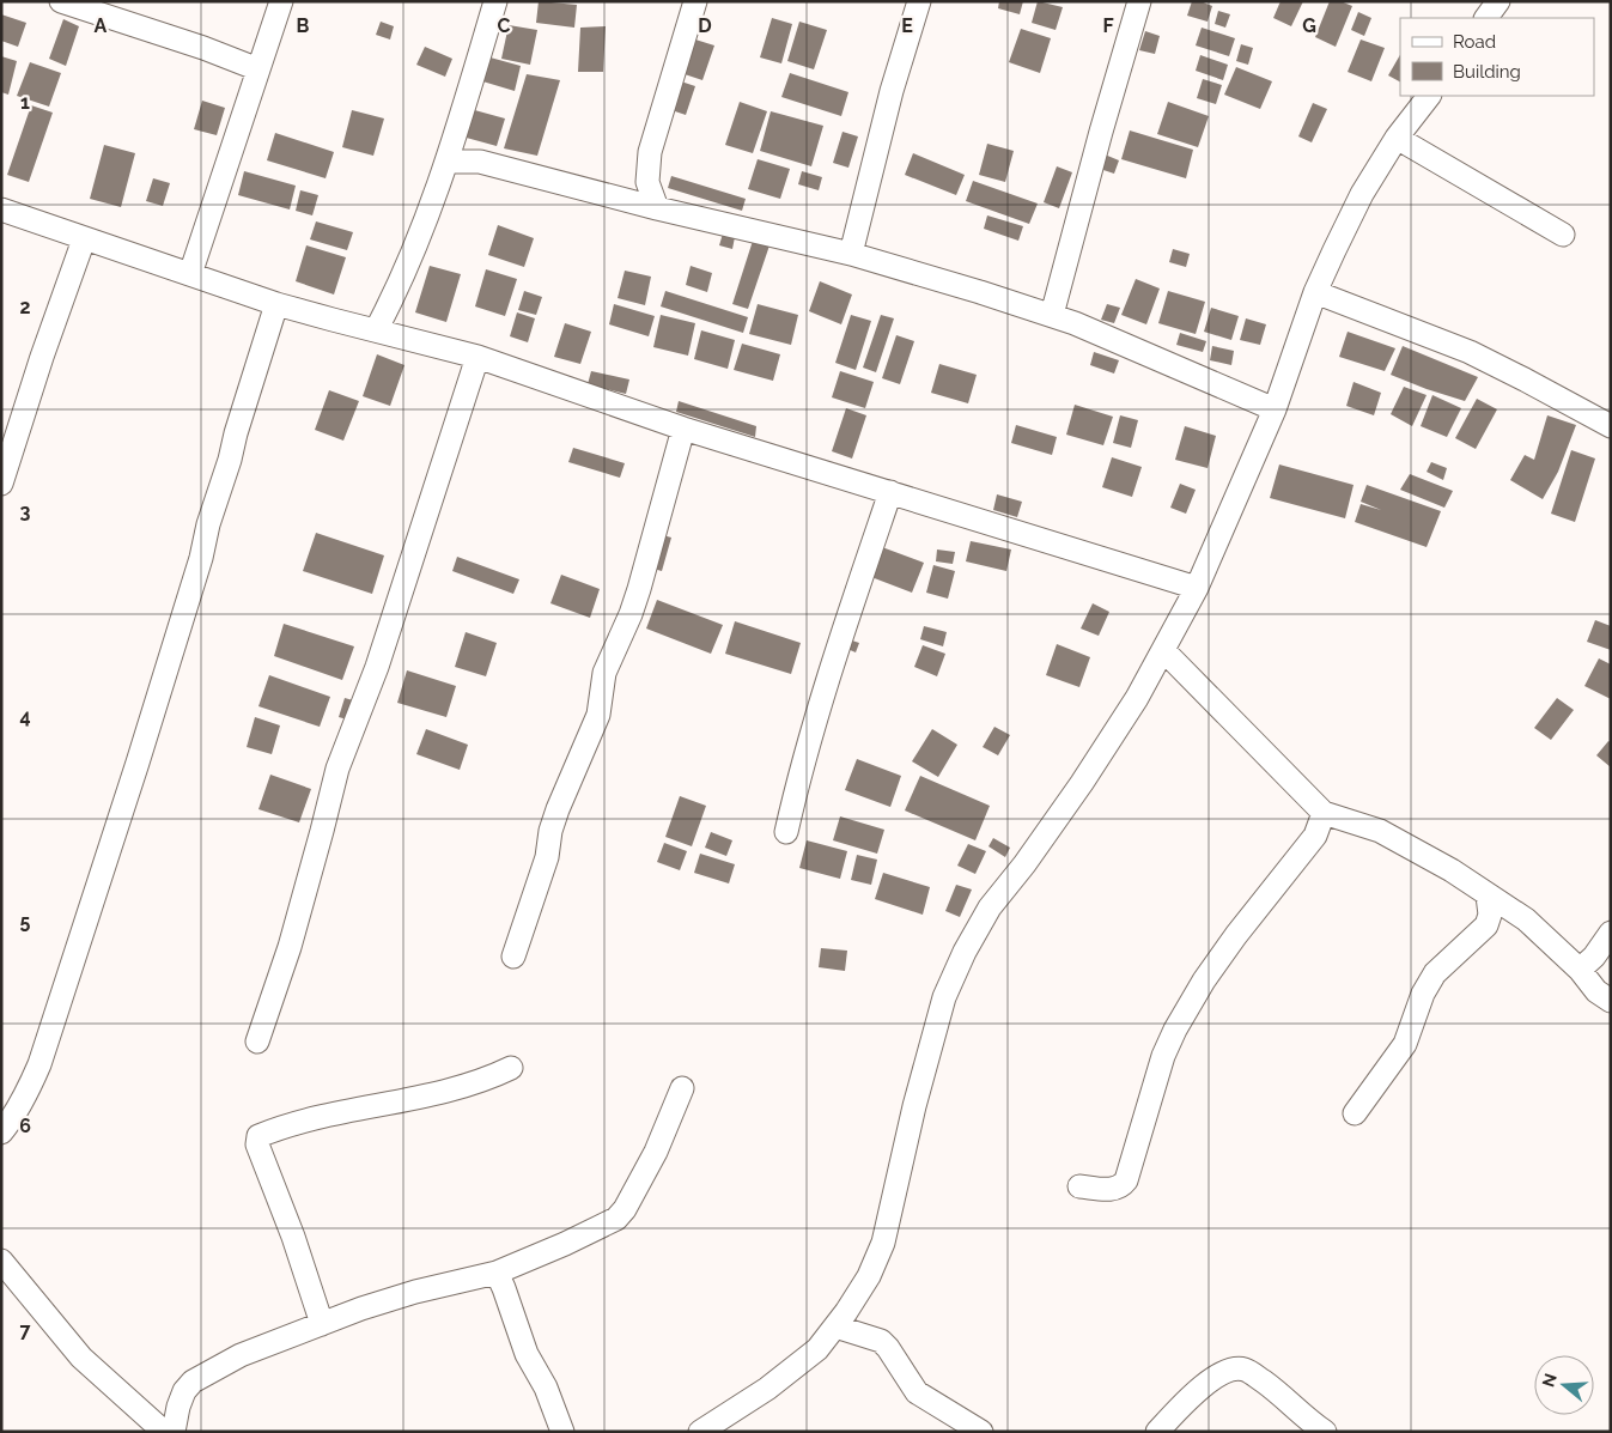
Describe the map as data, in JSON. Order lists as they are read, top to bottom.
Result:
{
  "legend": ["Road", "Building"],
  "north": "left",
  "grid": {
    "columns": [
      "A",
      "B",
      "C",
      "D",
      "E",
      "F",
      "G"
    ],
    "rows": [
      "1",
      "2",
      "3",
      "4",
      "5",
      "6",
      "7"
    ]
  }
}
